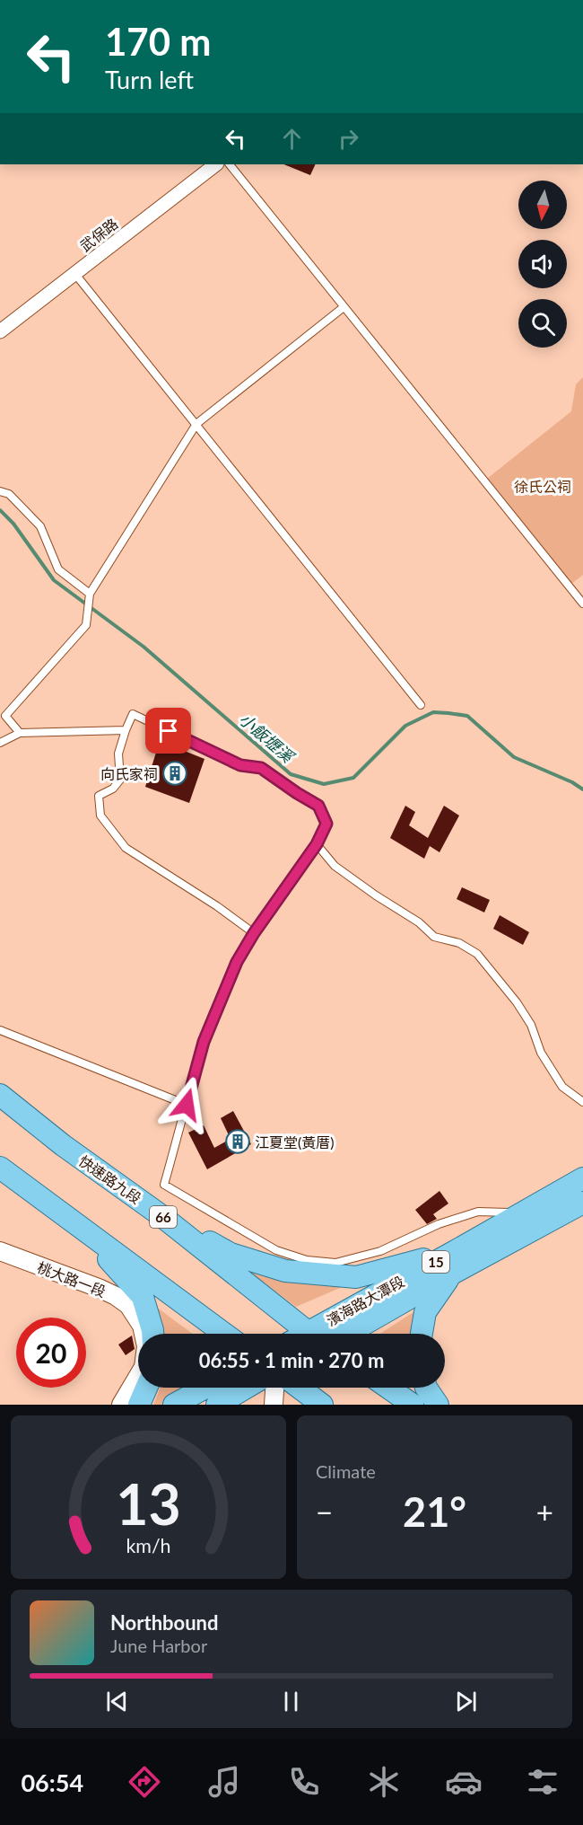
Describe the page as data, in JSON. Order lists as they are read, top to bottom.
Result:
{
  "streets": {
    "main road": [
      "快速路九段",
      "66",
      "15",
      "濱海路大潭段"
    ],
    "street": ["武保路", "桃大路一段"]
  },
  "water": ["小飯壢溪"],
  "parks": ["徐氏公祠"],
  "places": {
    "building": ["向氏家祠", "江夏堂(黃厝)"]
  },
  "north": "bottom",
  "page": {
    "turn": ["170 m", "Turn left"],
    "limit": "20",
    "trip": "06:55 · 1 min · 270 m",
    "tile": "Climate",
    "heat": ["−", "21°", "+"],
    "song": ["Northbound", "June Harbor"],
    "tabs": "06:54",
    "gauge": ["13", "km/h"]
  }
}
